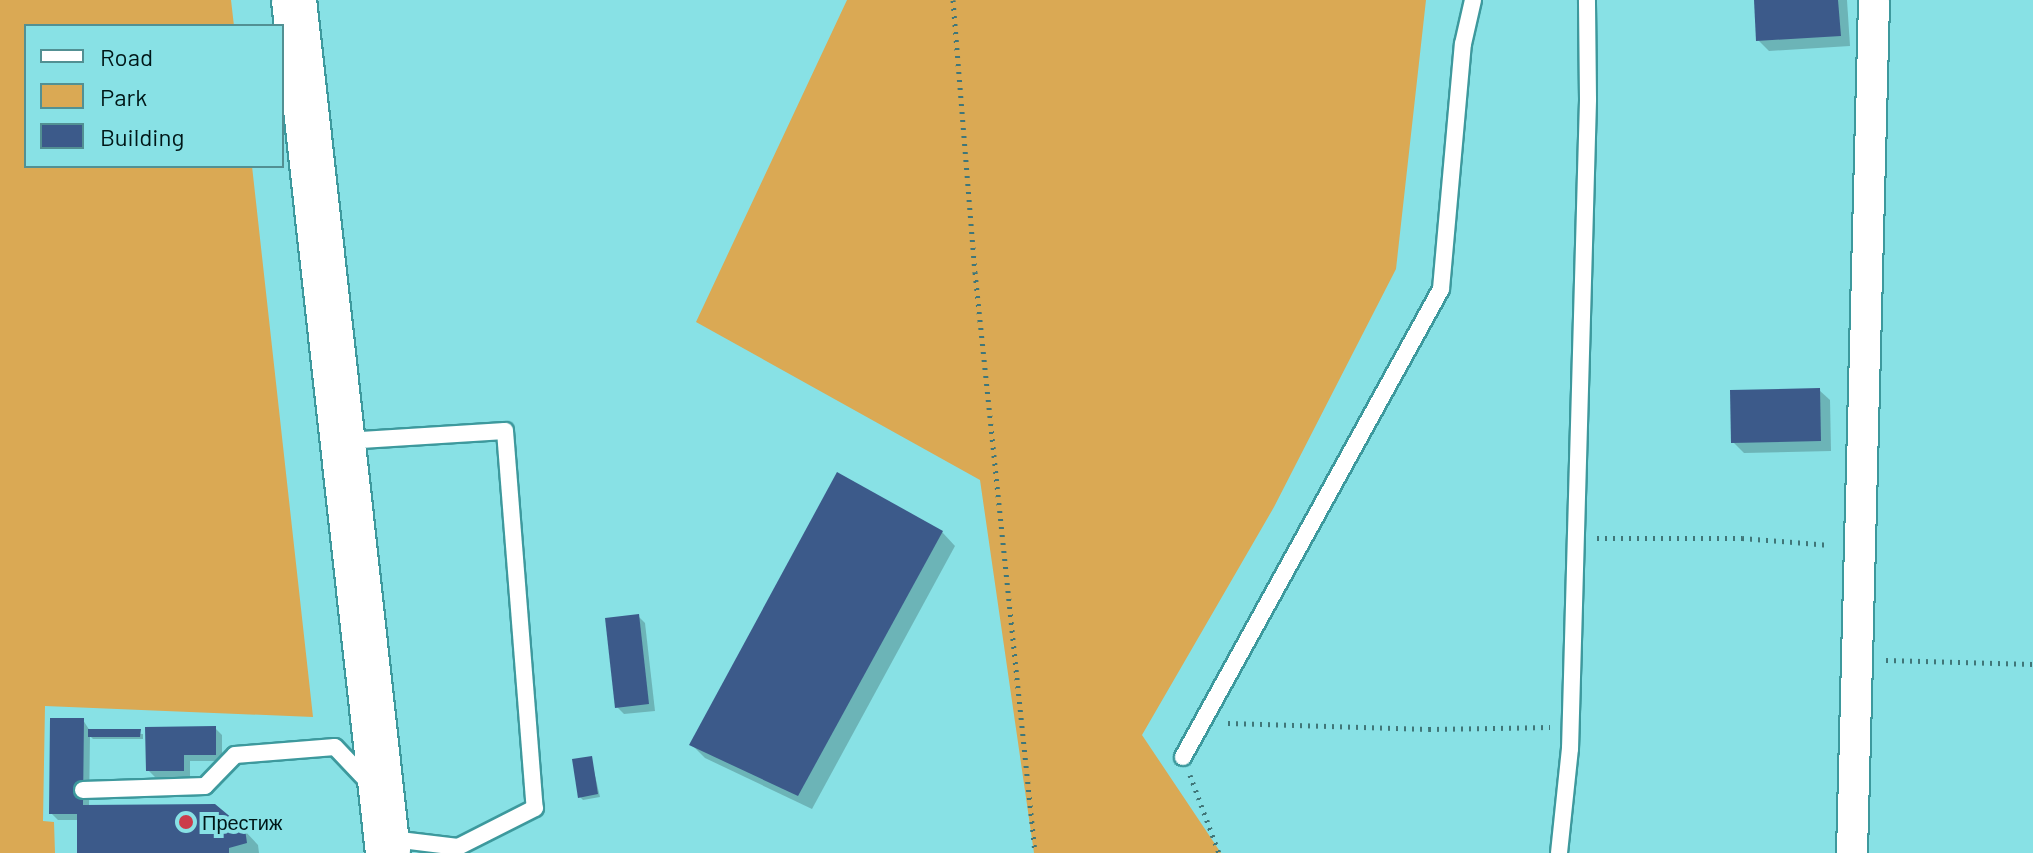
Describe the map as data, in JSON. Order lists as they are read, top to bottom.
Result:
{
  "places": ["Престиж"],
  "legend": ["Road", "Park", "Building"]
}
